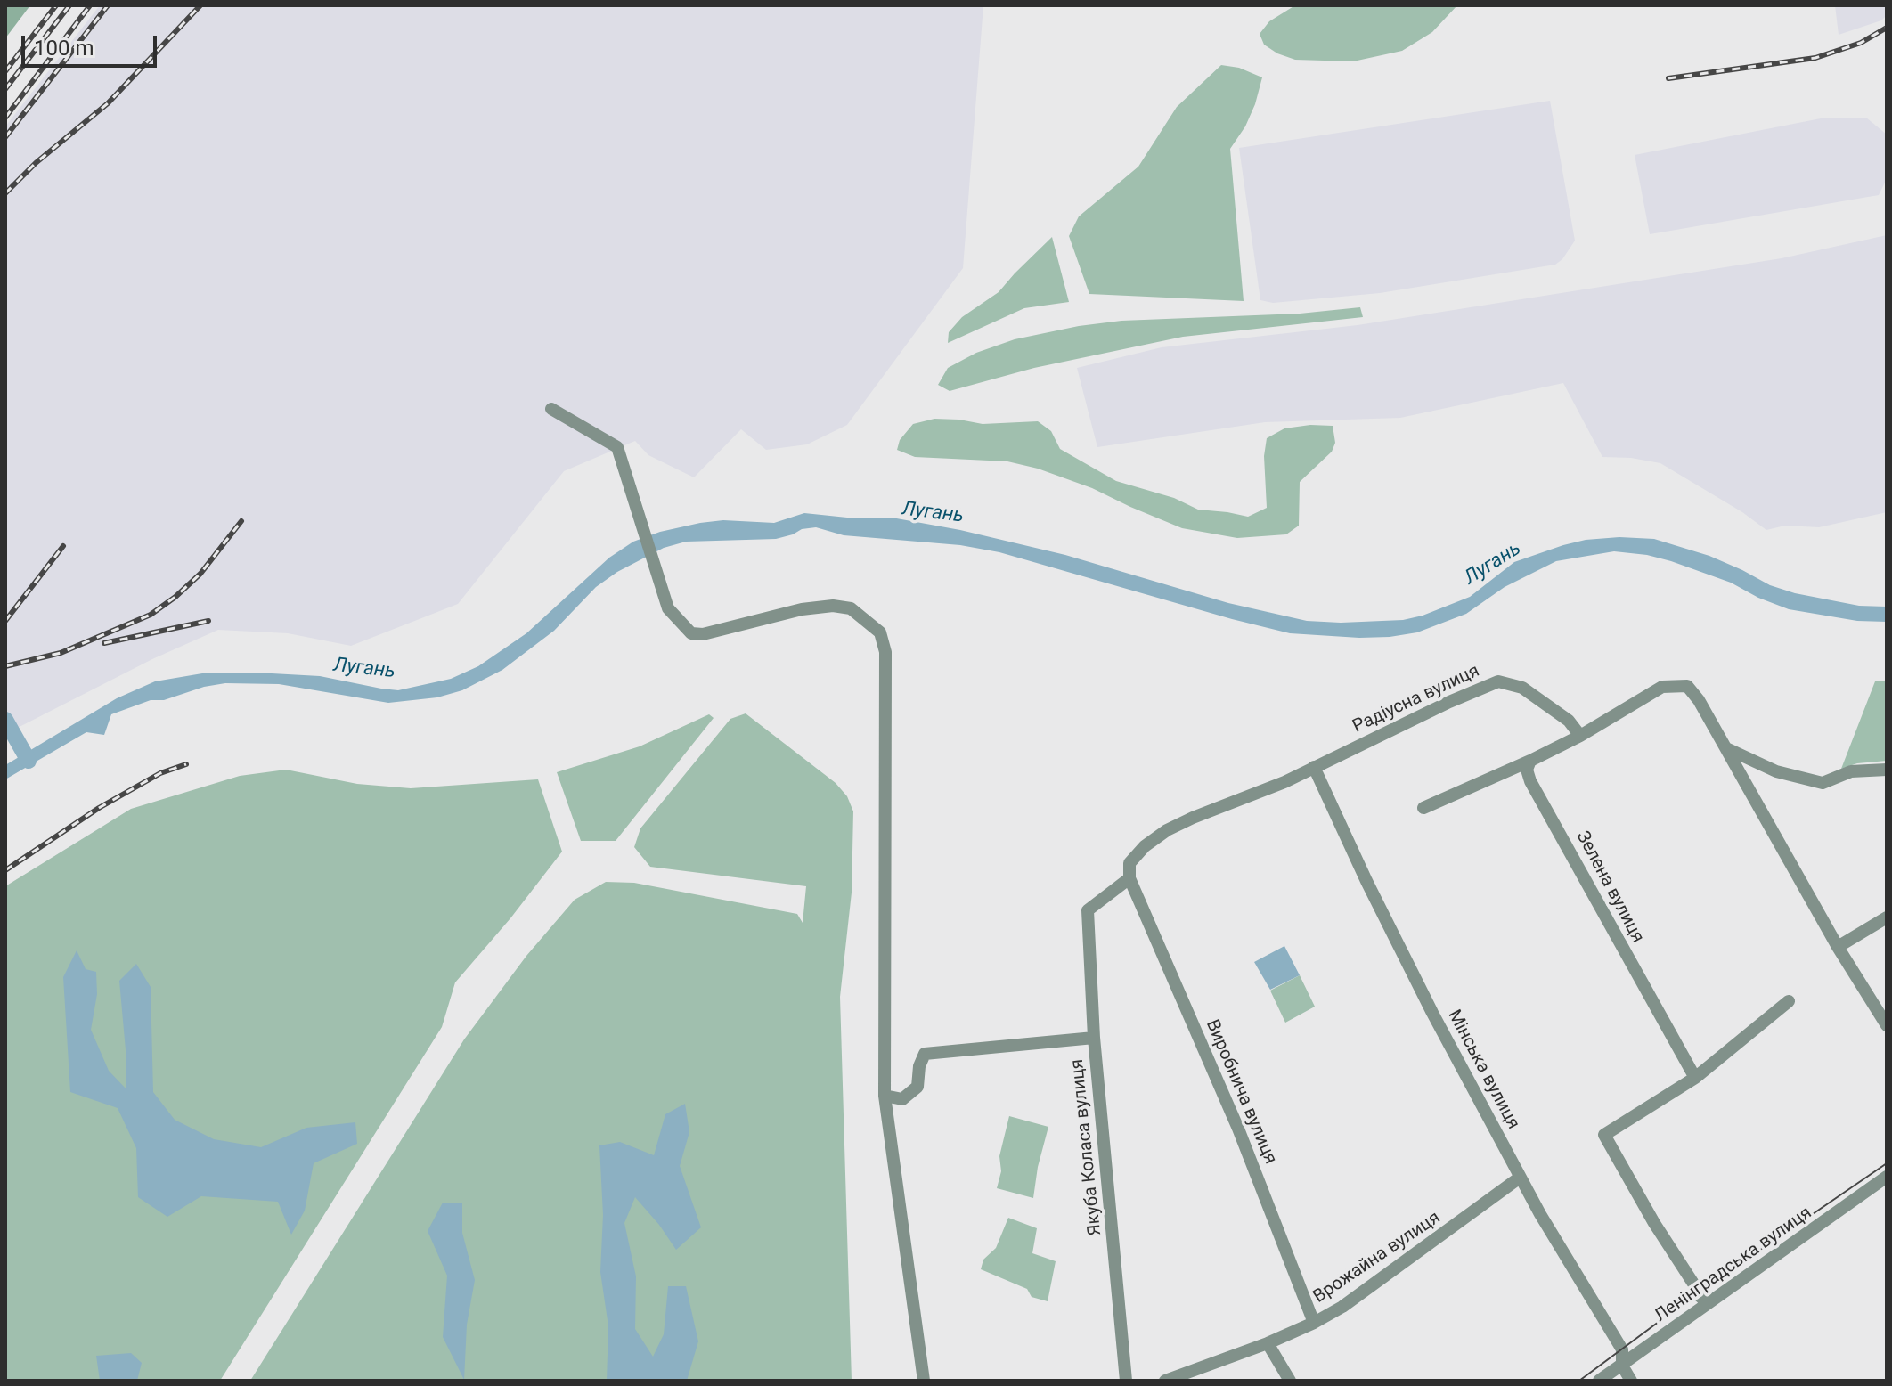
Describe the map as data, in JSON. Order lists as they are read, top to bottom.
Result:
{
  "streets": {
    "street": [
      "Радіусна вулиця",
      "Зелена вулиця",
      "Мінська вулиця",
      "Виробнича вулиця",
      "Якуба Коласа вулиця",
      "Врожайна вулиця",
      "Ленінградська вулиця"
    ]
  },
  "crossings": [
    ["Радіусна вулиця", "Мінська вулиця"],
    ["Радіусна вулиця", "Виробнича вулиця"],
    ["Радіусна вулиця", "Якуба Коласа вулиця"],
    ["Мінська вулиця", "Врожайна вулиця"],
    ["Мінська вулиця", "Ленінградська вулиця"],
    ["Виробнича вулиця", "Врожайна вулиця"]
  ],
  "water": ["Лугань"],
  "scale_bar": "100 m"
}
